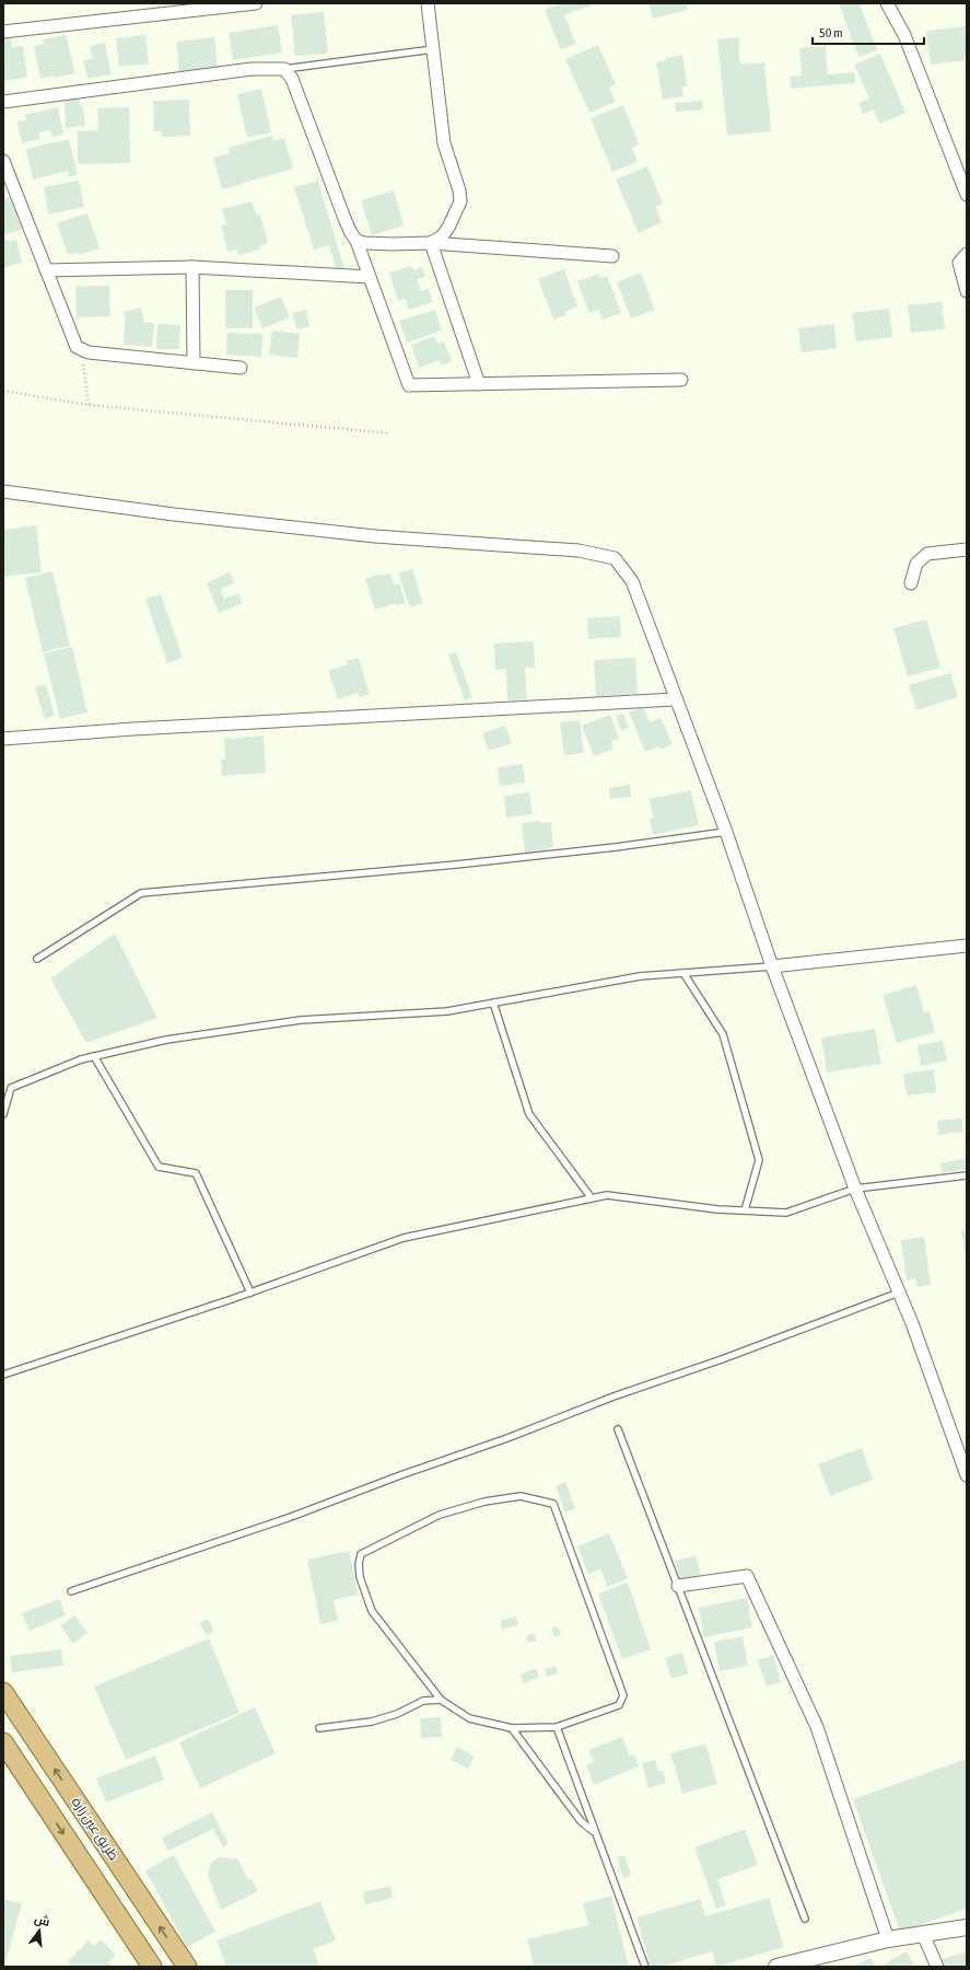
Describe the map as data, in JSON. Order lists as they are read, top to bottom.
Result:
{
  "streets": {
    "main road": ["طريق عين زارة"]
  },
  "scale_bar": "50 m",
  "north": "top"
}
